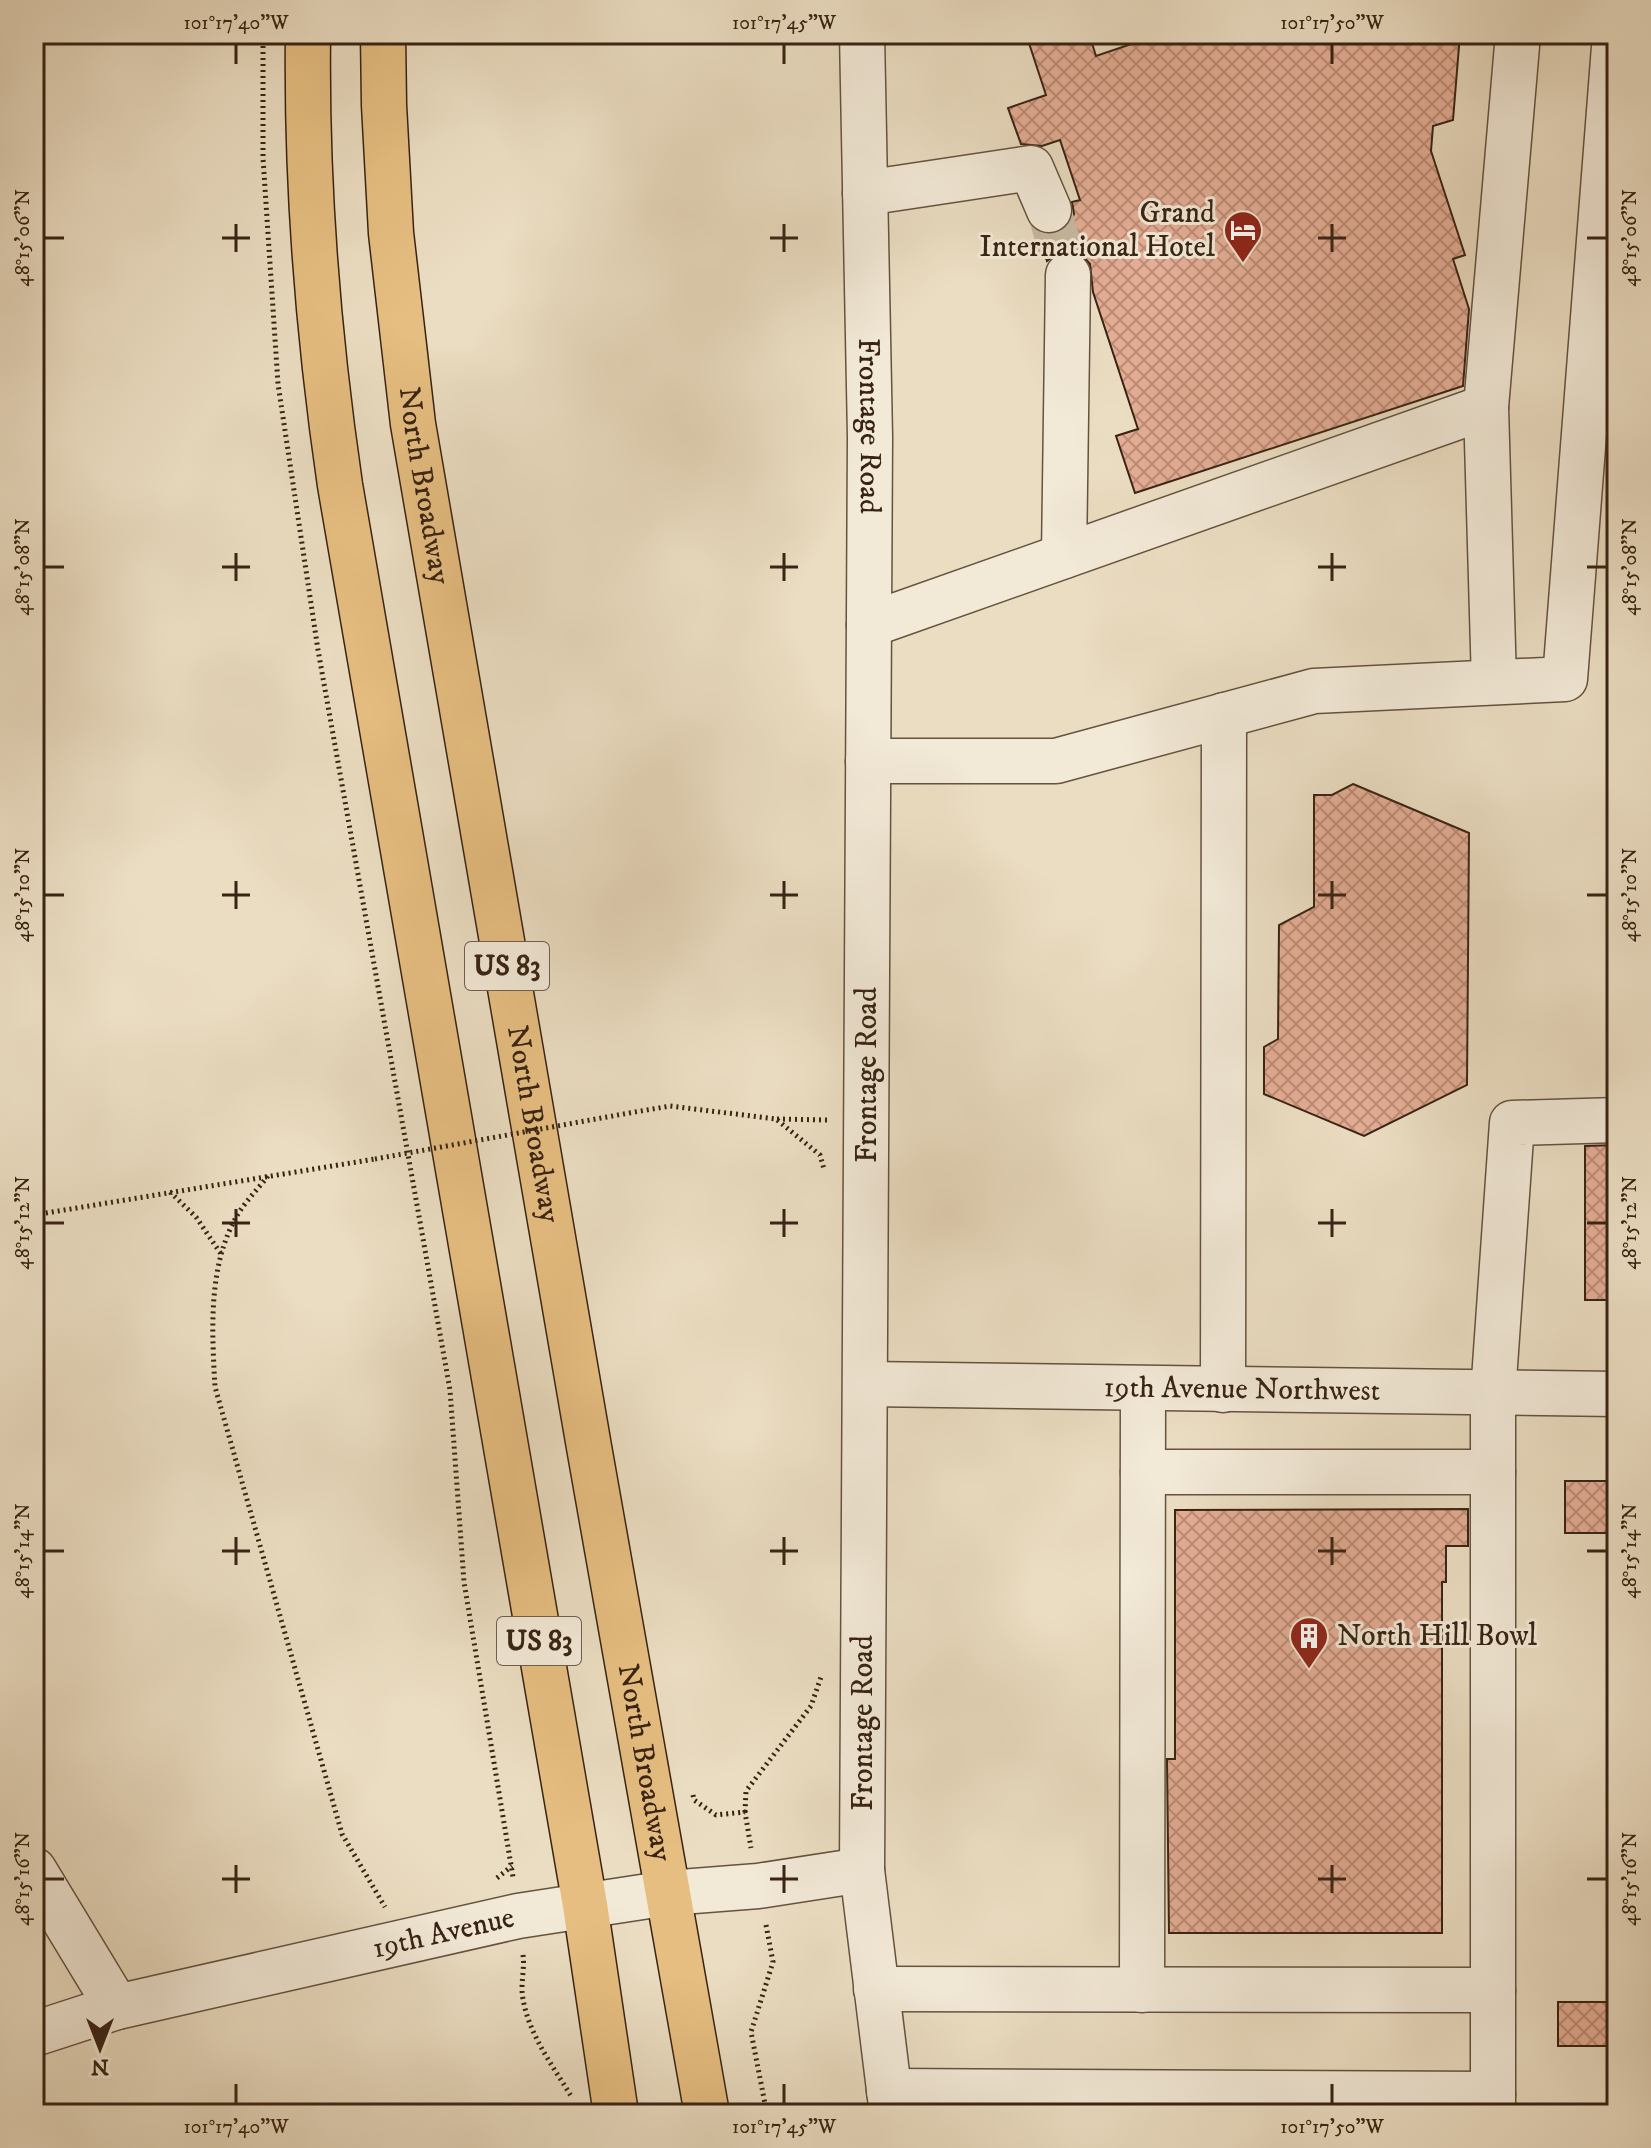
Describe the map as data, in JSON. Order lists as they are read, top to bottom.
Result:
{
  "streets": {
    "main road": ["North Broadway", "US 83"],
    "street": ["Frontage Road", "19th Avenue Northwest", "19th Avenue"]
  },
  "crossings": [
    ["Frontage Road", "19th Avenue Northwest"],
    ["Frontage Road", "19th Avenue"],
    ["North Broadway", "19th Avenue"],
    ["US 83", "19th Avenue"]
  ],
  "places": {
    "hotel": ["Grand International Hotel"],
    "building": ["North Hill Bowl"]
  },
  "north": "bottom",
  "coordinates": [
    "101°17'40\"W",
    "101°17'45\"W",
    "101°17'50\"W",
    "48°15'06\"N",
    "48°15'08\"N",
    "48°15'10\"N",
    "48°15'12\"N",
    "48°15'14\"N",
    "48°15'16\"N"
  ]
}
